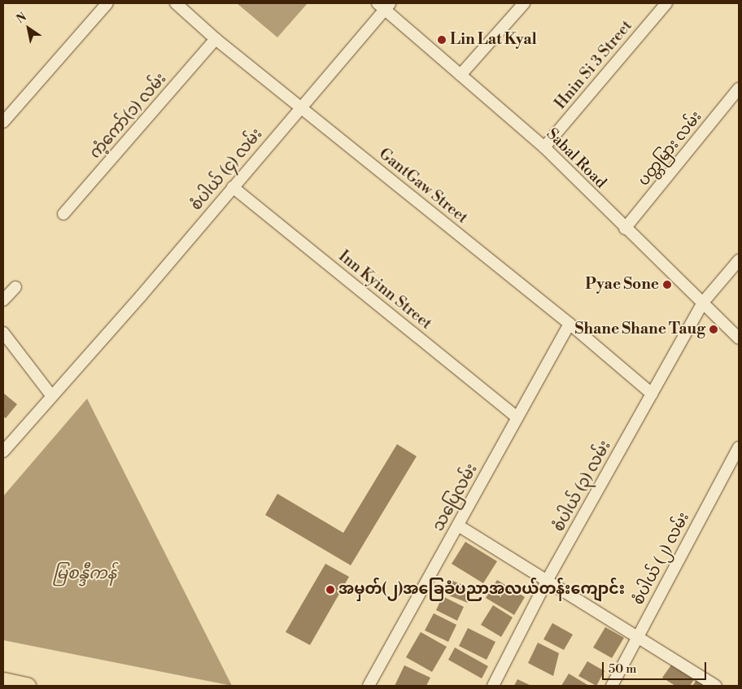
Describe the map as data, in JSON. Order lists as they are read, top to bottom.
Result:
{
  "streets": {
    "street": [
      "Hnin Si 3 Street",
      "ကံ့ကော်(၁) လမ်း",
      "ပတ္တမြား လမ်း",
      "Sabal Road",
      "စံပါယ် (၄) လမ်း",
      "GantGaw Street",
      "Inn Kyinn Street",
      "စံပါယ် (၃) လမ်း",
      "သပြေလမ်း",
      "စံပါယ် (၂) လမ်း"
    ]
  },
  "crossings": [
    ["Hnin Si 3 Street", "Sabal Road"],
    ["ကံ့ကော်(၁) လမ်း", "GantGaw Street"],
    ["ပတ္တမြား လမ်း", "Sabal Road"],
    ["Sabal Road", "စံပါယ် (၄) လမ်း"],
    ["Sabal Road", "စံပါယ် (၃) လမ်း"],
    ["စံပါယ် (၄) လမ်း", "GantGaw Street"],
    ["စံပါယ် (၄) လမ်း", "Inn Kyinn Street"],
    ["GantGaw Street", "စံပါယ် (၃) လမ်း"],
    ["GantGaw Street", "သပြေလမ်း"],
    ["Inn Kyinn Street", "သပြေလမ်း"]
  ],
  "water": ["မြစန္ဒီ‌ကန်"],
  "places": [
    "Lin Lat Kyal",
    "Pyae Sone",
    "Shane Shane Taug",
    "အမှတ်(၂)အခြေခံပညာအလယ်တန်းကျောင်း"
  ],
  "scale_bar": "50 m",
  "north": "top left"
}
